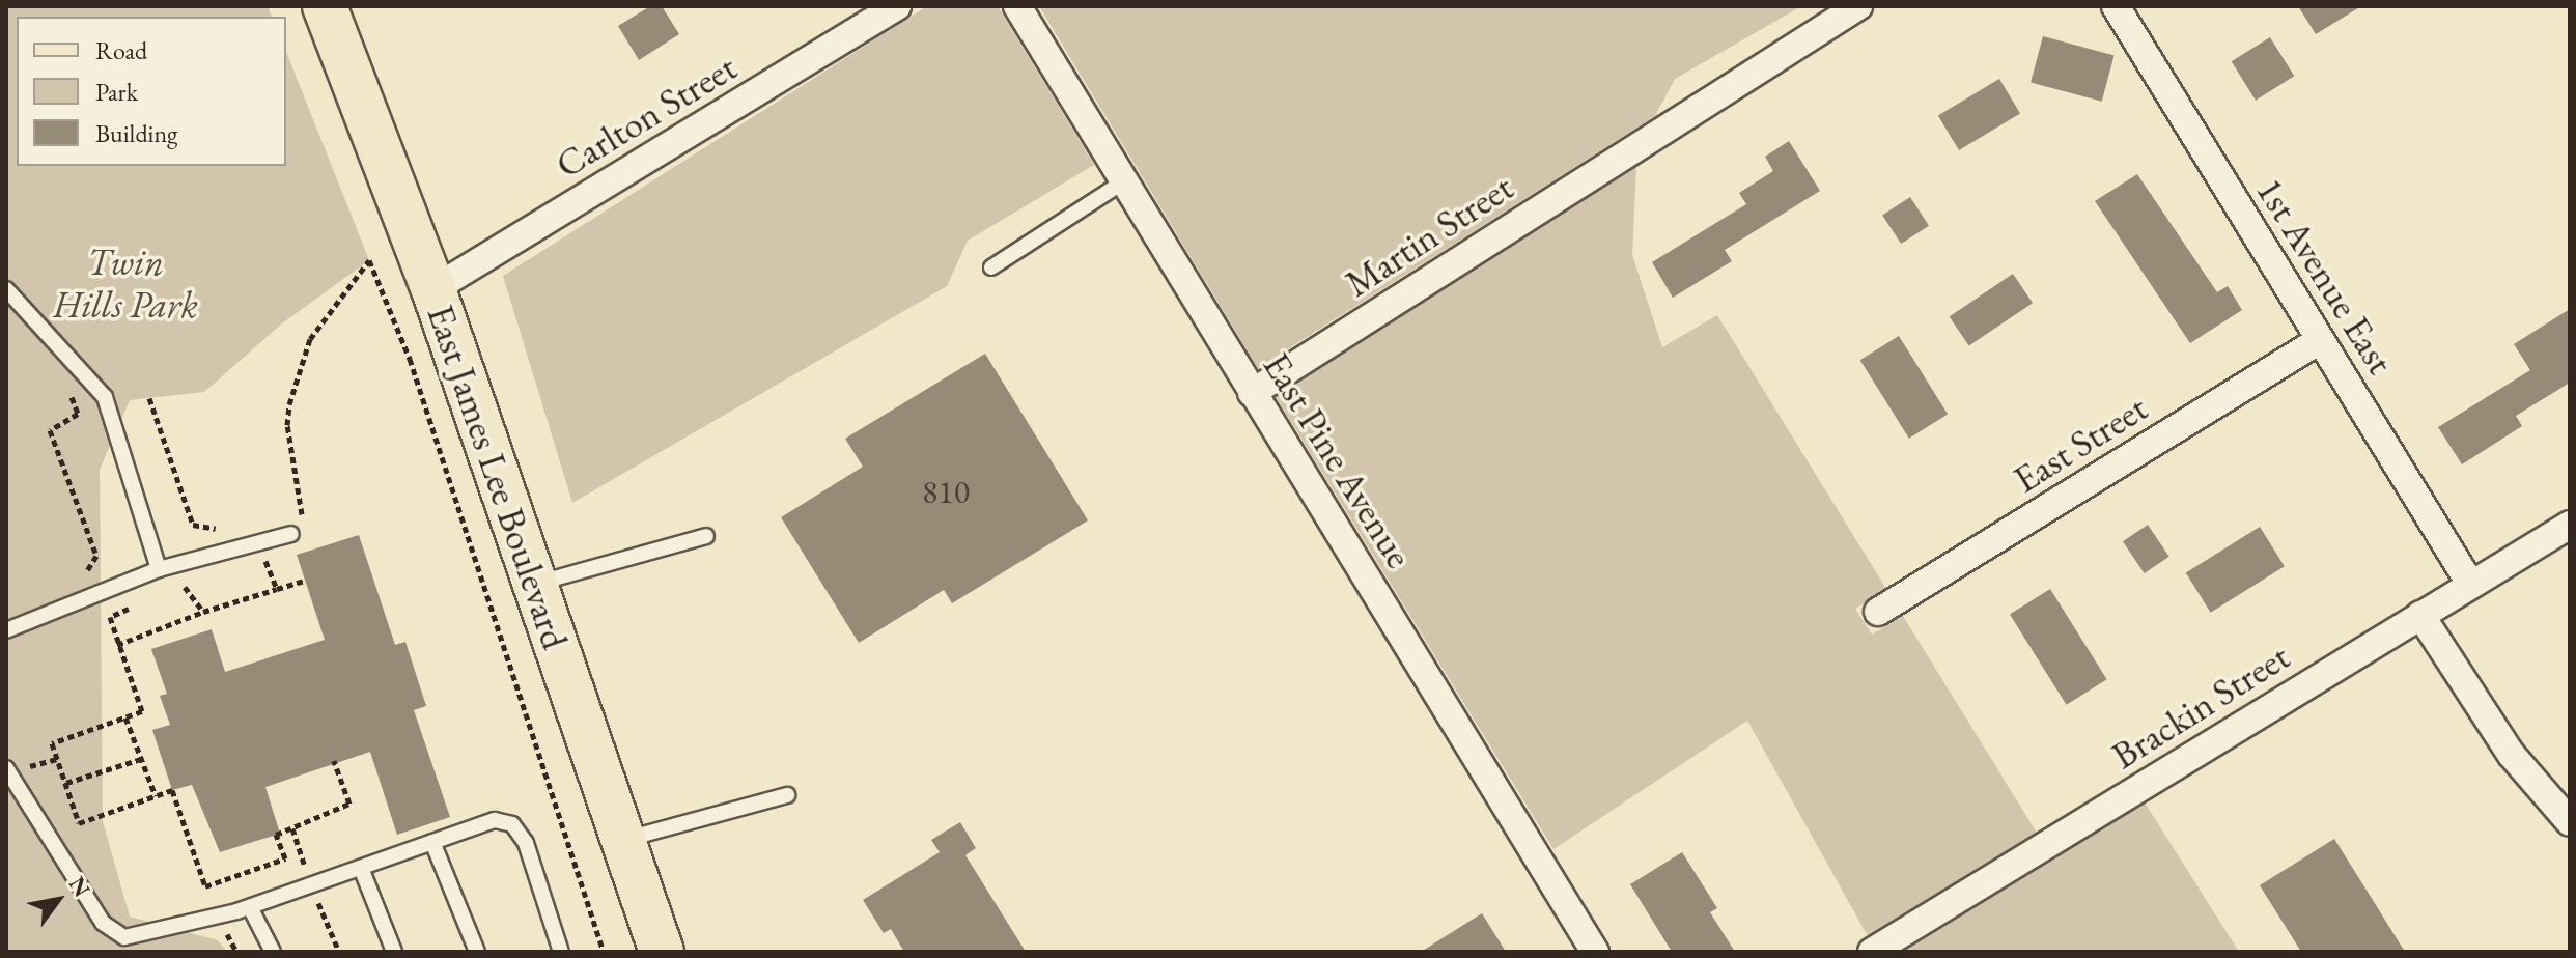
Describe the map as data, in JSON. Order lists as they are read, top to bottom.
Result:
{
  "streets": {
    "main road": ["East James Lee Boulevard"],
    "street": [
      "Carlton Street",
      "Martin Street",
      "1st Avenue East",
      "East Street",
      "East Pine Avenue",
      "Brackin Street"
    ]
  },
  "crossings": [
    ["Carlton Street", "East James Lee Boulevard"],
    ["Martin Street", "East Pine Avenue"],
    ["1st Avenue East", "East Street"],
    ["1st Avenue East", "Brackin Street"]
  ],
  "parks": ["Twin Hills Park"],
  "house_numbers": ["810"],
  "legend": ["Road", "Park", "Building"],
  "north": "top right"
}
